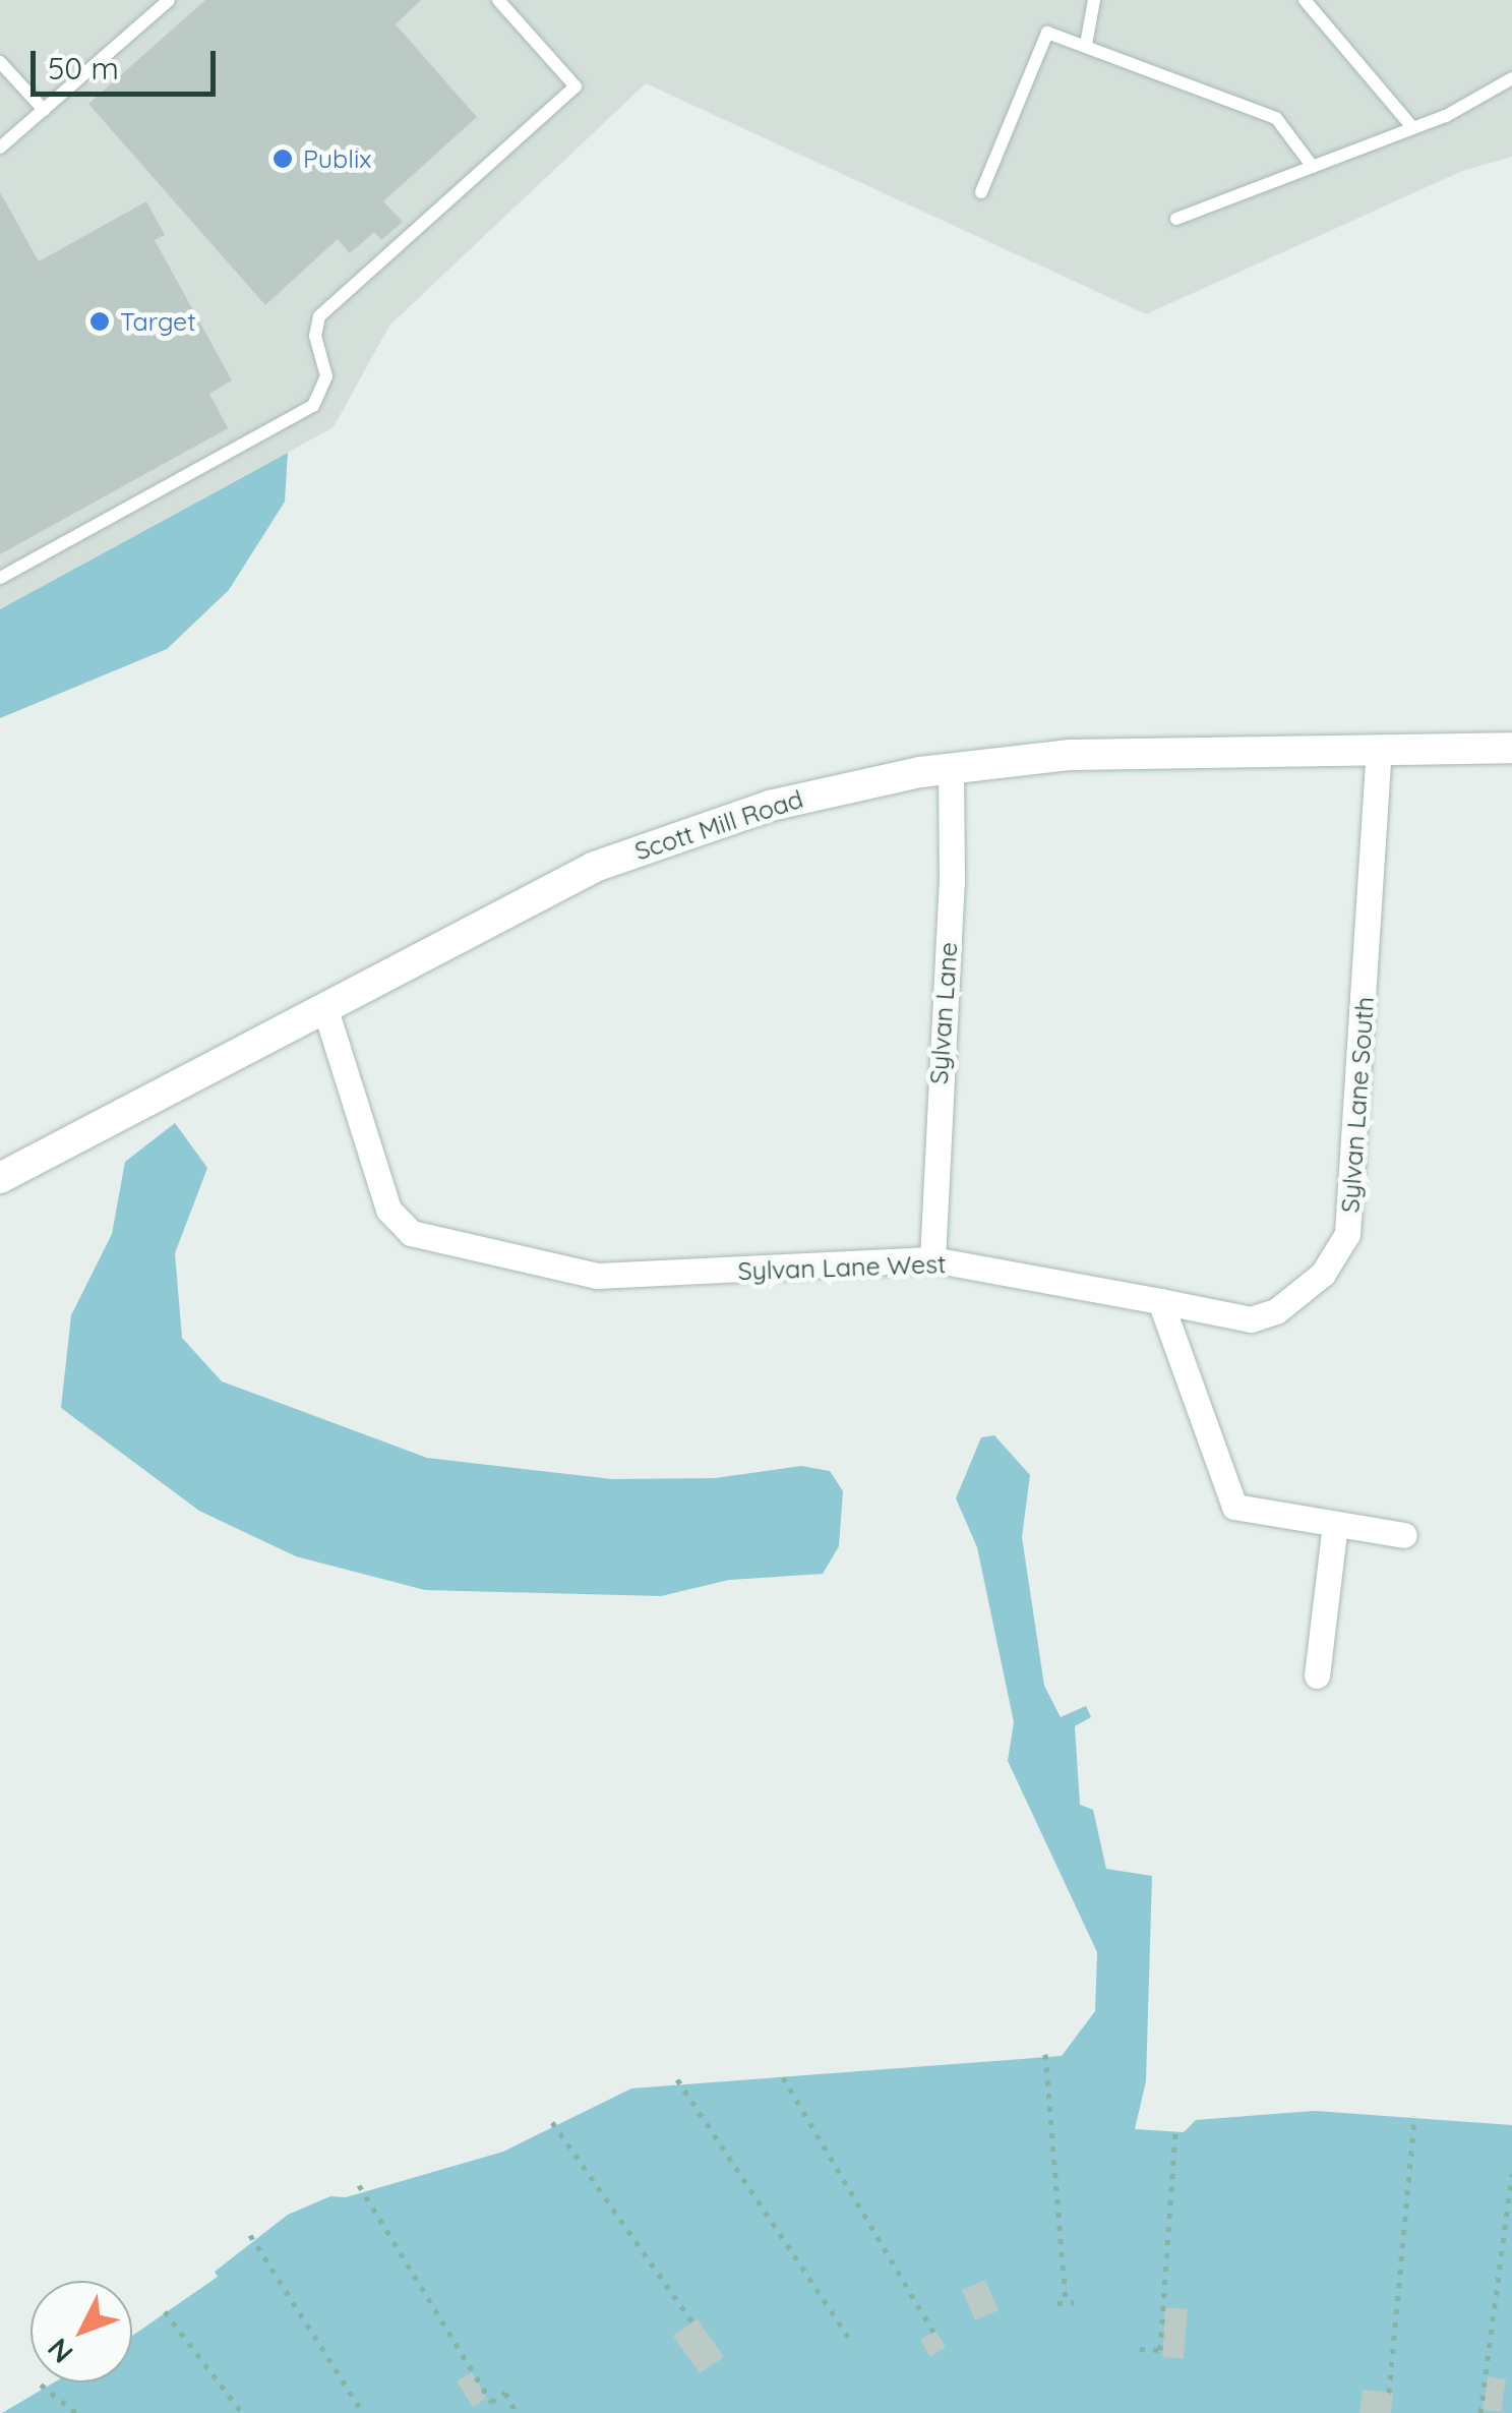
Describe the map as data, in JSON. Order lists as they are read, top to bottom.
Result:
{
  "streets": {
    "street": [
      "Scott Mill Road",
      "Sylvan Lane",
      "Sylvan Lane South",
      "Sylvan Lane West"
    ]
  },
  "crossings": [
    ["Scott Mill Road", "Sylvan Lane"],
    ["Scott Mill Road", "Sylvan Lane South"],
    ["Scott Mill Road", "Sylvan Lane West"],
    ["Sylvan Lane", "Sylvan Lane West"],
    ["Sylvan Lane South", "Sylvan Lane West"]
  ],
  "places": ["Publix", "Target"],
  "scale_bar": "50 m",
  "north": "bottom left"
}
